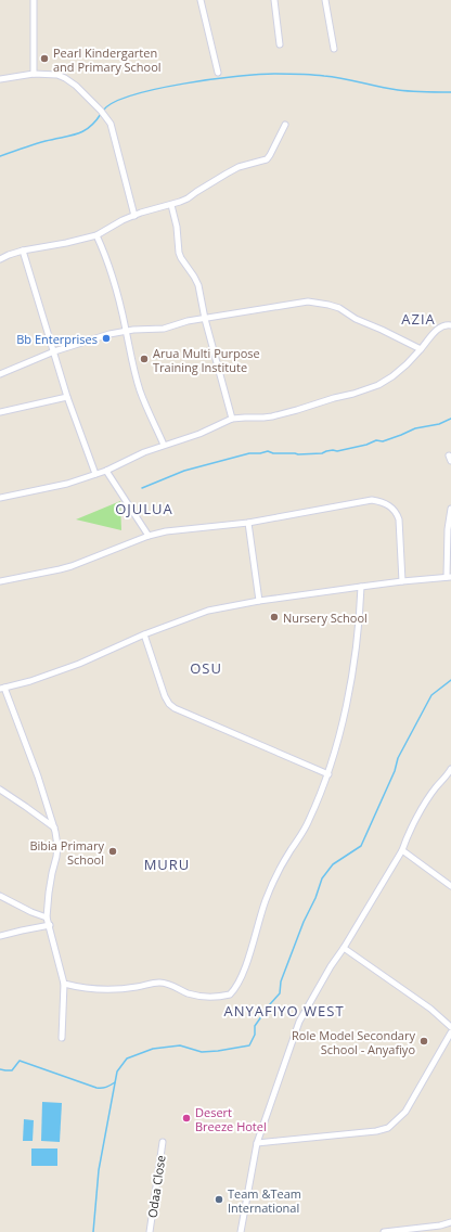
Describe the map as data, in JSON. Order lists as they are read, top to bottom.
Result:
{
  "streets": {
    "street": ["Odaa Close"]
  },
  "districts": [
    "AZIA",
    "OJULUA",
    "OSU",
    "MURU",
    "ANYAFIYO WEST"
  ],
  "places": [
    "Pearl Kindergarten and Primary School",
    "Bb Enterprises",
    "Arua Multi Purpose Training Institute",
    "Nursery School",
    "Bibia Primary School",
    "Role Model Secondary School - Anyafiyo",
    "Desert Breeze Hotel",
    "Team &Team International"
  ]
}
